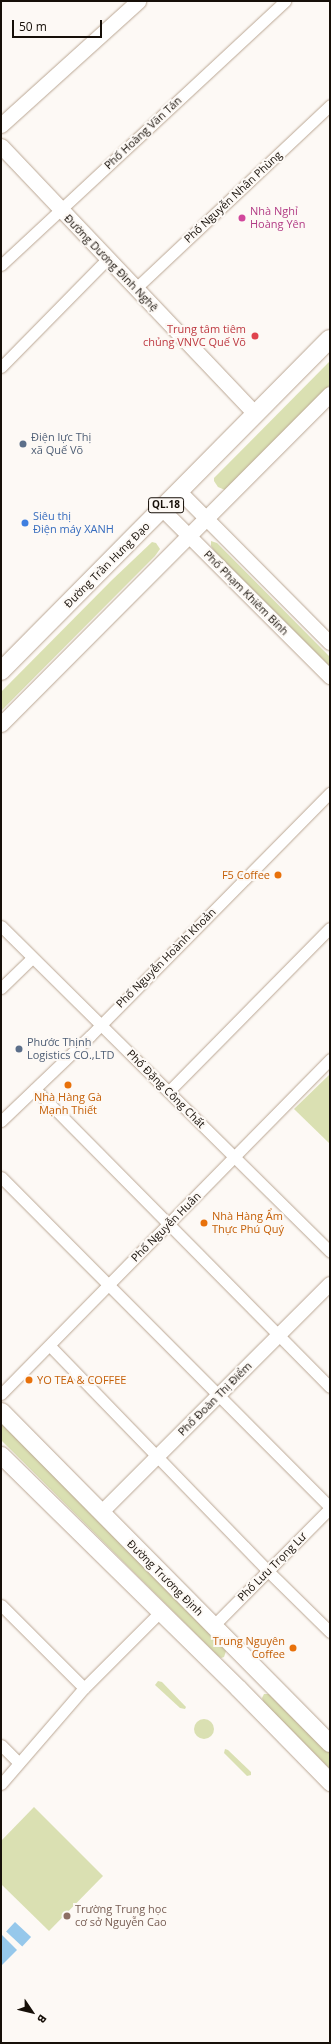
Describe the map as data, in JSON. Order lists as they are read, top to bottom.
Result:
{
  "streets": {
    "highway": ["QL.18", "Đường Trần Hưng Đạo"],
    "main road": ["Đường Dương Đình Nghệ", "Đường Trương Định"],
    "street": [
      "Phố Hoàng Văn Tán",
      "Phố Nguyễn Nhân Phùng",
      "Phố Phạm Khiêm Bính",
      "Phố Nguyễn Hoành Khoản",
      "Phố Đặng Công Chất",
      "Phố Nguyễn Huân",
      "Phố Đoàn Thị Điểm",
      "Phố Lưu Trọng Lư"
    ]
  },
  "crossings": [
    ["Phố Hoàng Văn Tán", "Đường Dương Đình Nghệ"],
    ["Phố Nguyễn Nhân Phùng", "Đường Dương Đình Nghệ"],
    ["Đường Dương Đình Nghệ", "Đường Trần Hưng Đạo"],
    ["Đường Trần Hưng Đạo", "Phố Phạm Khiêm Bính"],
    ["Phố Nguyễn Hoành Khoản", "Phố Đặng Công Chất"],
    ["Phố Đặng Công Chất", "Phố Nguyễn Huân"],
    ["Phố Đoàn Thị Điểm", "Đường Trương Định"],
    ["Phố Lưu Trọng Lư", "Đường Trương Định"]
  ],
  "places": [
    "Nhà Nghỉ Hoàng Yên",
    "Trung tâm tiêm chủng VNVC Quế Võ",
    "Điện lực Thị xã Quế Võ",
    "Siêu thị Điện máy XANH",
    "F5 Coffee",
    "Phước Thịnh Logistics CO.,LTD",
    "Nhà Hàng Gà Mạnh Thiết",
    "Nhà Hàng Ẩm Thực Phú Quý",
    "YO TEA & COFFEE",
    "Trung Nguyên Coffee",
    "Trường Trung học cơ sở Nguyễn Cao"
  ],
  "scale_bar": "50 m",
  "north": "bottom right"
}
